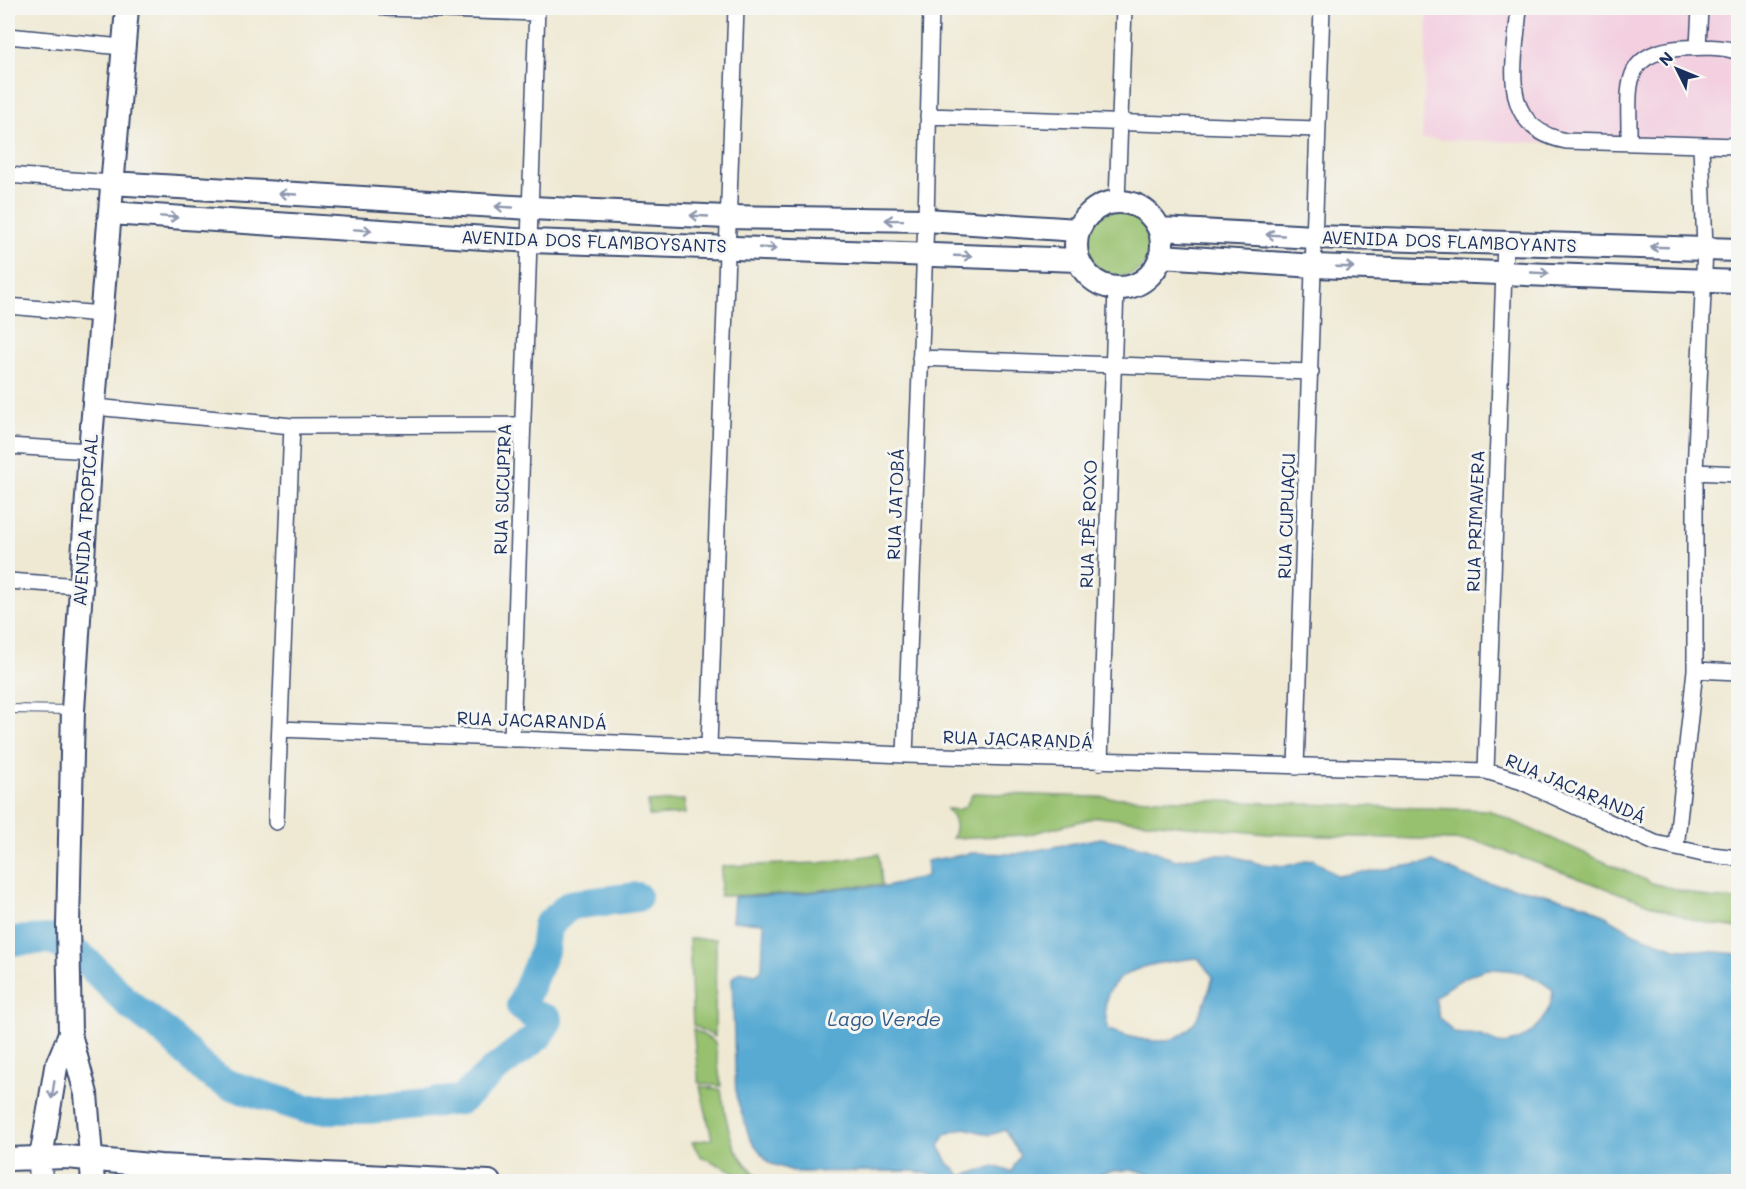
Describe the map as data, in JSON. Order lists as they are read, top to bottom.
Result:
{
  "streets": {
    "street": [
      "AVENIDA DOS FLAMBOYSANTS",
      "AVENIDA DOS FLAMBOYANTS",
      "RUA SUCUPIRA",
      "RUA JATOBÁ",
      "RUA CUPUAÇU",
      "AVENIDA TROPICAL",
      "RUA PRIMAVERA",
      "RUA IPÊ ROXO",
      "RUA JACARANDÁ"
    ]
  },
  "crossings": [
    ["AVENIDA DOS FLAMBOYSANTS", "AVENIDA DOS FLAMBOYANTS"],
    ["AVENIDA DOS FLAMBOYSANTS", "RUA SUCUPIRA"],
    ["AVENIDA DOS FLAMBOYSANTS", "RUA JATOBÁ"],
    ["AVENIDA DOS FLAMBOYSANTS", "AVENIDA TROPICAL"],
    ["AVENIDA DOS FLAMBOYSANTS", "RUA IPÊ ROXO"],
    ["AVENIDA DOS FLAMBOYANTS", "RUA CUPUAÇU"],
    ["AVENIDA DOS FLAMBOYANTS", "RUA PRIMAVERA"],
    ["AVENIDA DOS FLAMBOYANTS", "RUA IPÊ ROXO"],
    ["RUA SUCUPIRA", "RUA JACARANDÁ"],
    ["RUA JATOBÁ", "RUA JACARANDÁ"],
    ["RUA CUPUAÇU", "RUA JACARANDÁ"],
    ["RUA PRIMAVERA", "RUA JACARANDÁ"],
    ["RUA IPÊ ROXO", "RUA JACARANDÁ"]
  ],
  "water": ["Lago Verde"],
  "north": "top left"
}
